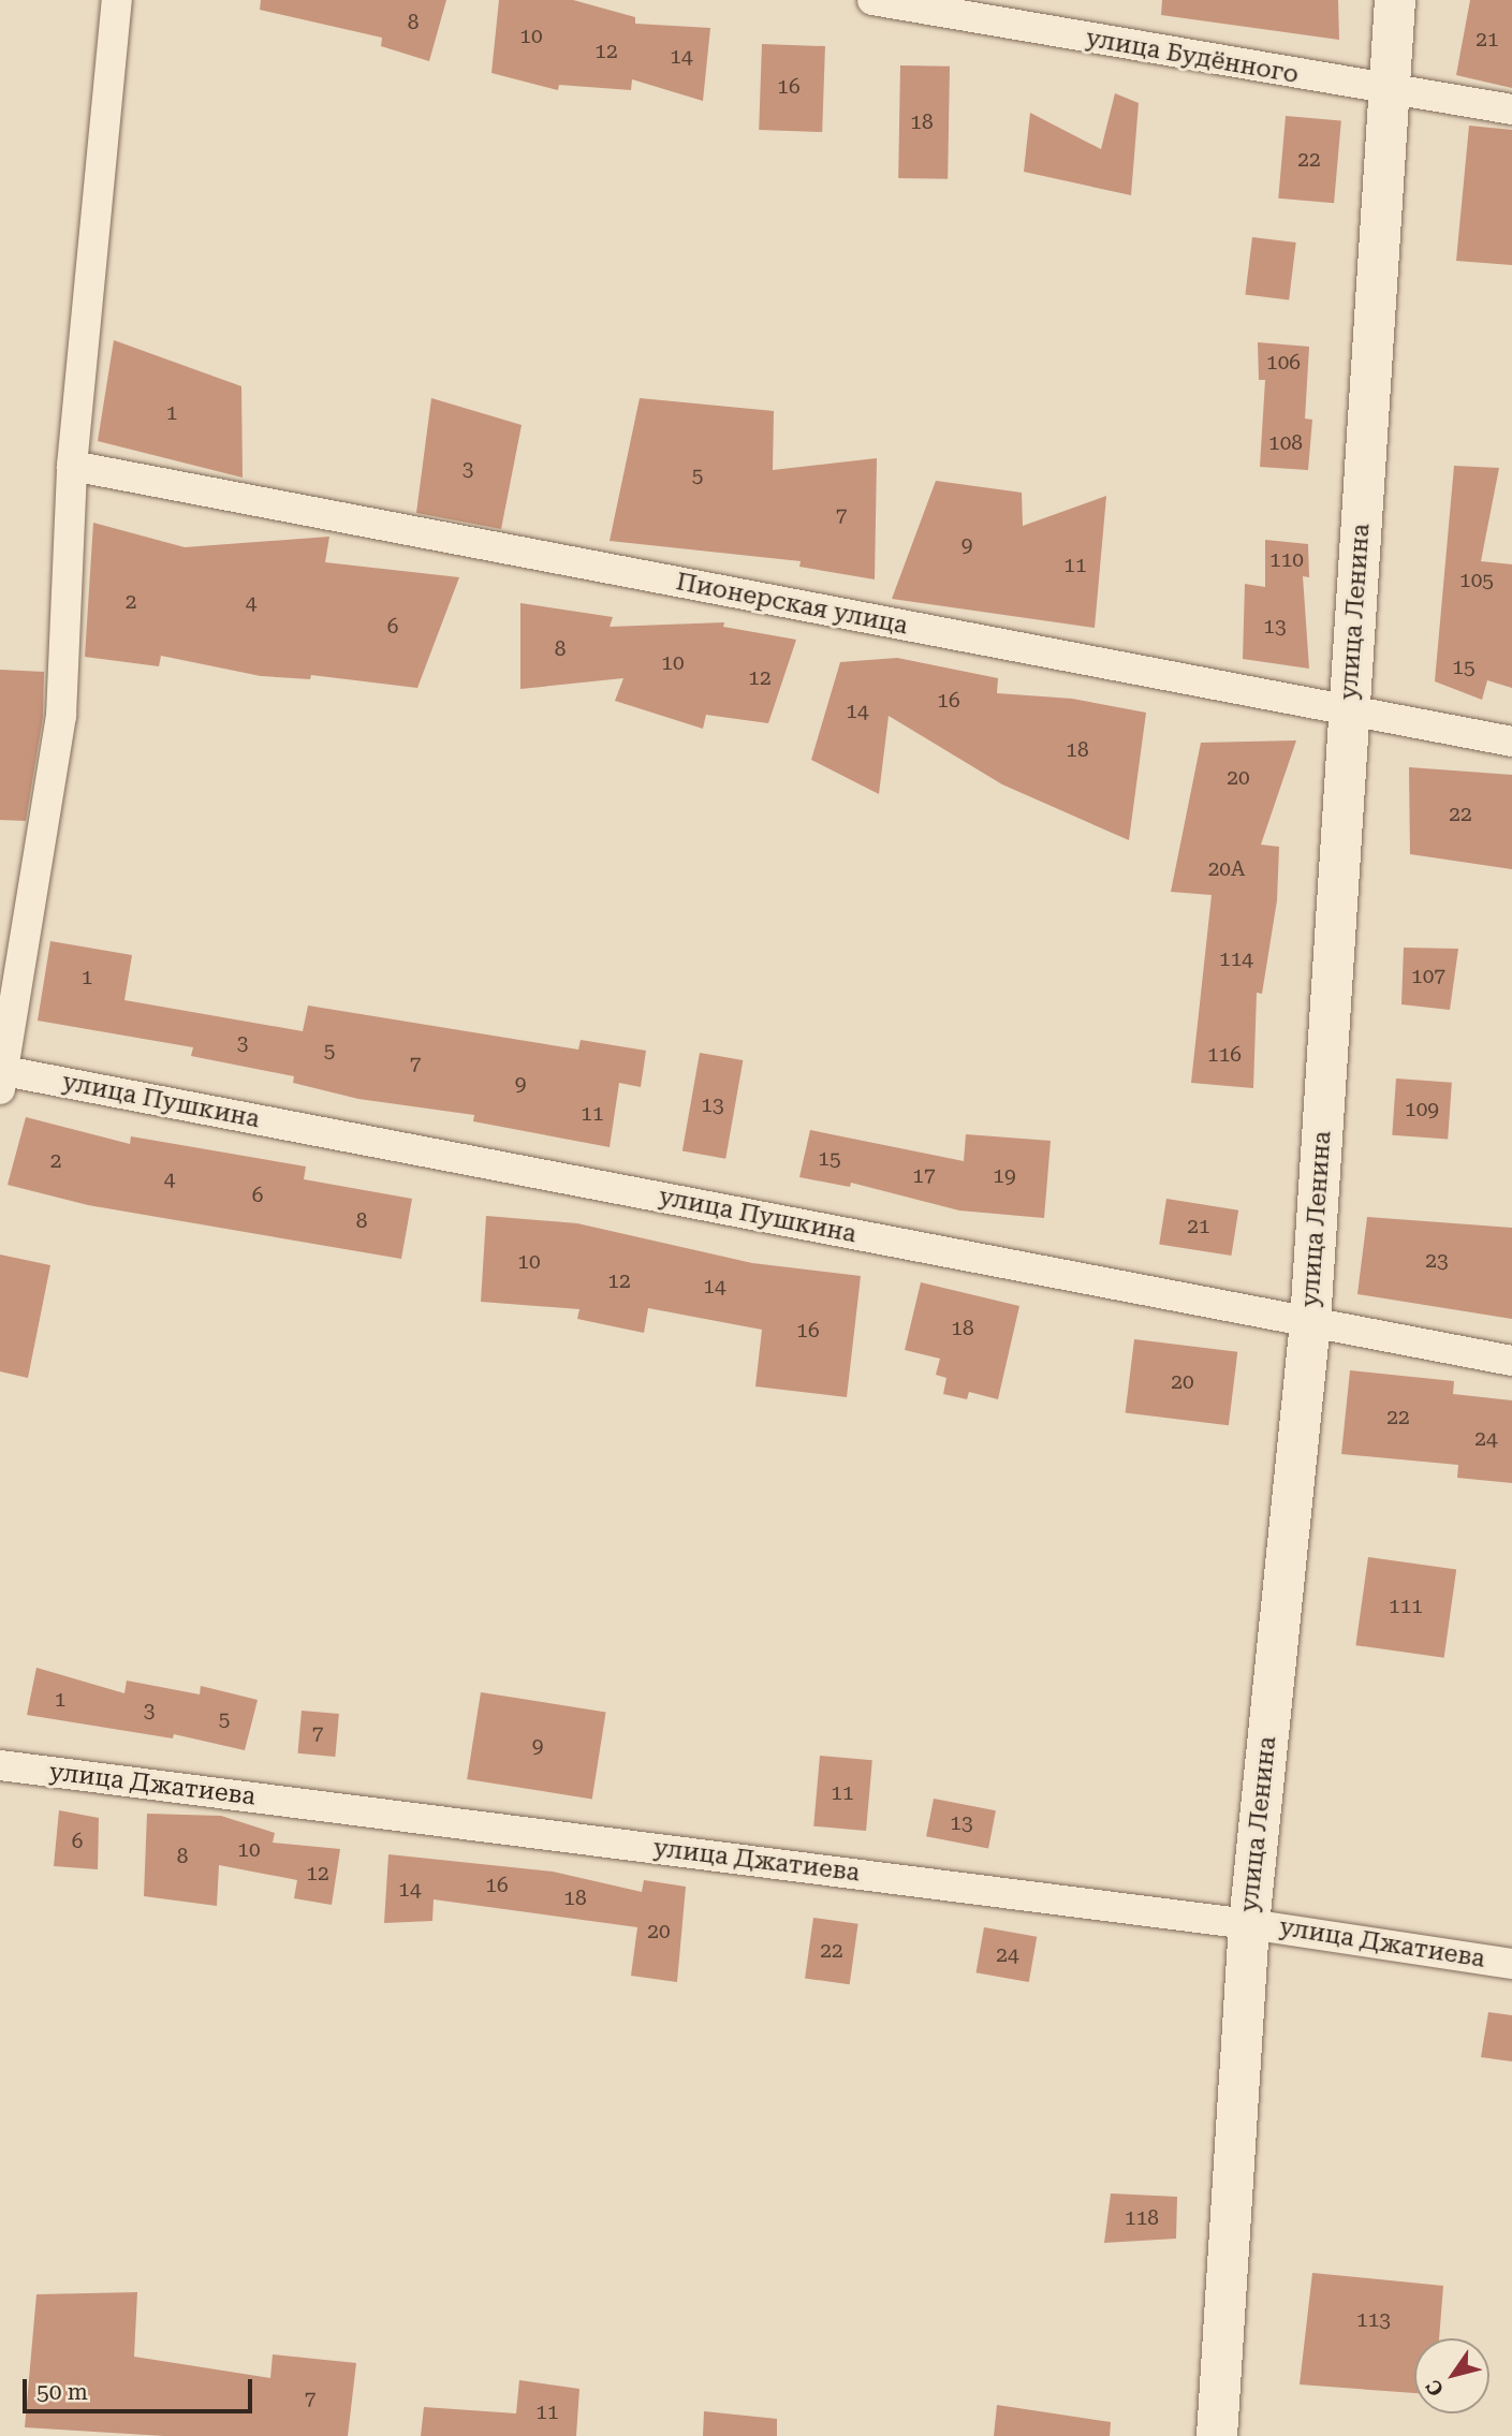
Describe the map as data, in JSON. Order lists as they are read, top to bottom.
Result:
{
  "streets": {
    "street": [
      "улица Будённого",
      "Пионерская улица",
      "улица Ленина",
      "улица Пушкина",
      "улица Джатиева"
    ]
  },
  "crossings": [
    ["улица Будённого", "улица Ленина"],
    ["Пионерская улица", "улица Ленина"],
    ["улица Ленина", "улица Пушкина"],
    ["улица Ленина", "улица Джатиева"]
  ],
  "house_numbers": [
    "8",
    "10",
    "21",
    "12",
    "14",
    "16",
    "18",
    "22",
    "106",
    "1",
    "108",
    "3",
    "5",
    "7",
    "9",
    "110",
    "11",
    "105",
    "2",
    "4",
    "6",
    "13",
    "8",
    "10",
    "15",
    "12",
    "16",
    "14",
    "18",
    "20",
    "22",
    "20А",
    "114",
    "107",
    "1",
    "3",
    "5",
    "116",
    "7",
    "9",
    "13",
    "109",
    "11",
    "15",
    "2",
    "17",
    "19",
    "4",
    "6",
    "8",
    "21",
    "23",
    "10",
    "12",
    "14",
    "18",
    "16",
    "20",
    "22",
    "24",
    "111",
    "1",
    "3",
    "5",
    "7",
    "9",
    "11",
    "13",
    "6",
    "10",
    "8",
    "12",
    "16",
    "14",
    "18",
    "20",
    "22",
    "24",
    "118",
    "113",
    "7",
    "11"
  ],
  "scale_bar": "50 m",
  "north": "bottom left"
}
